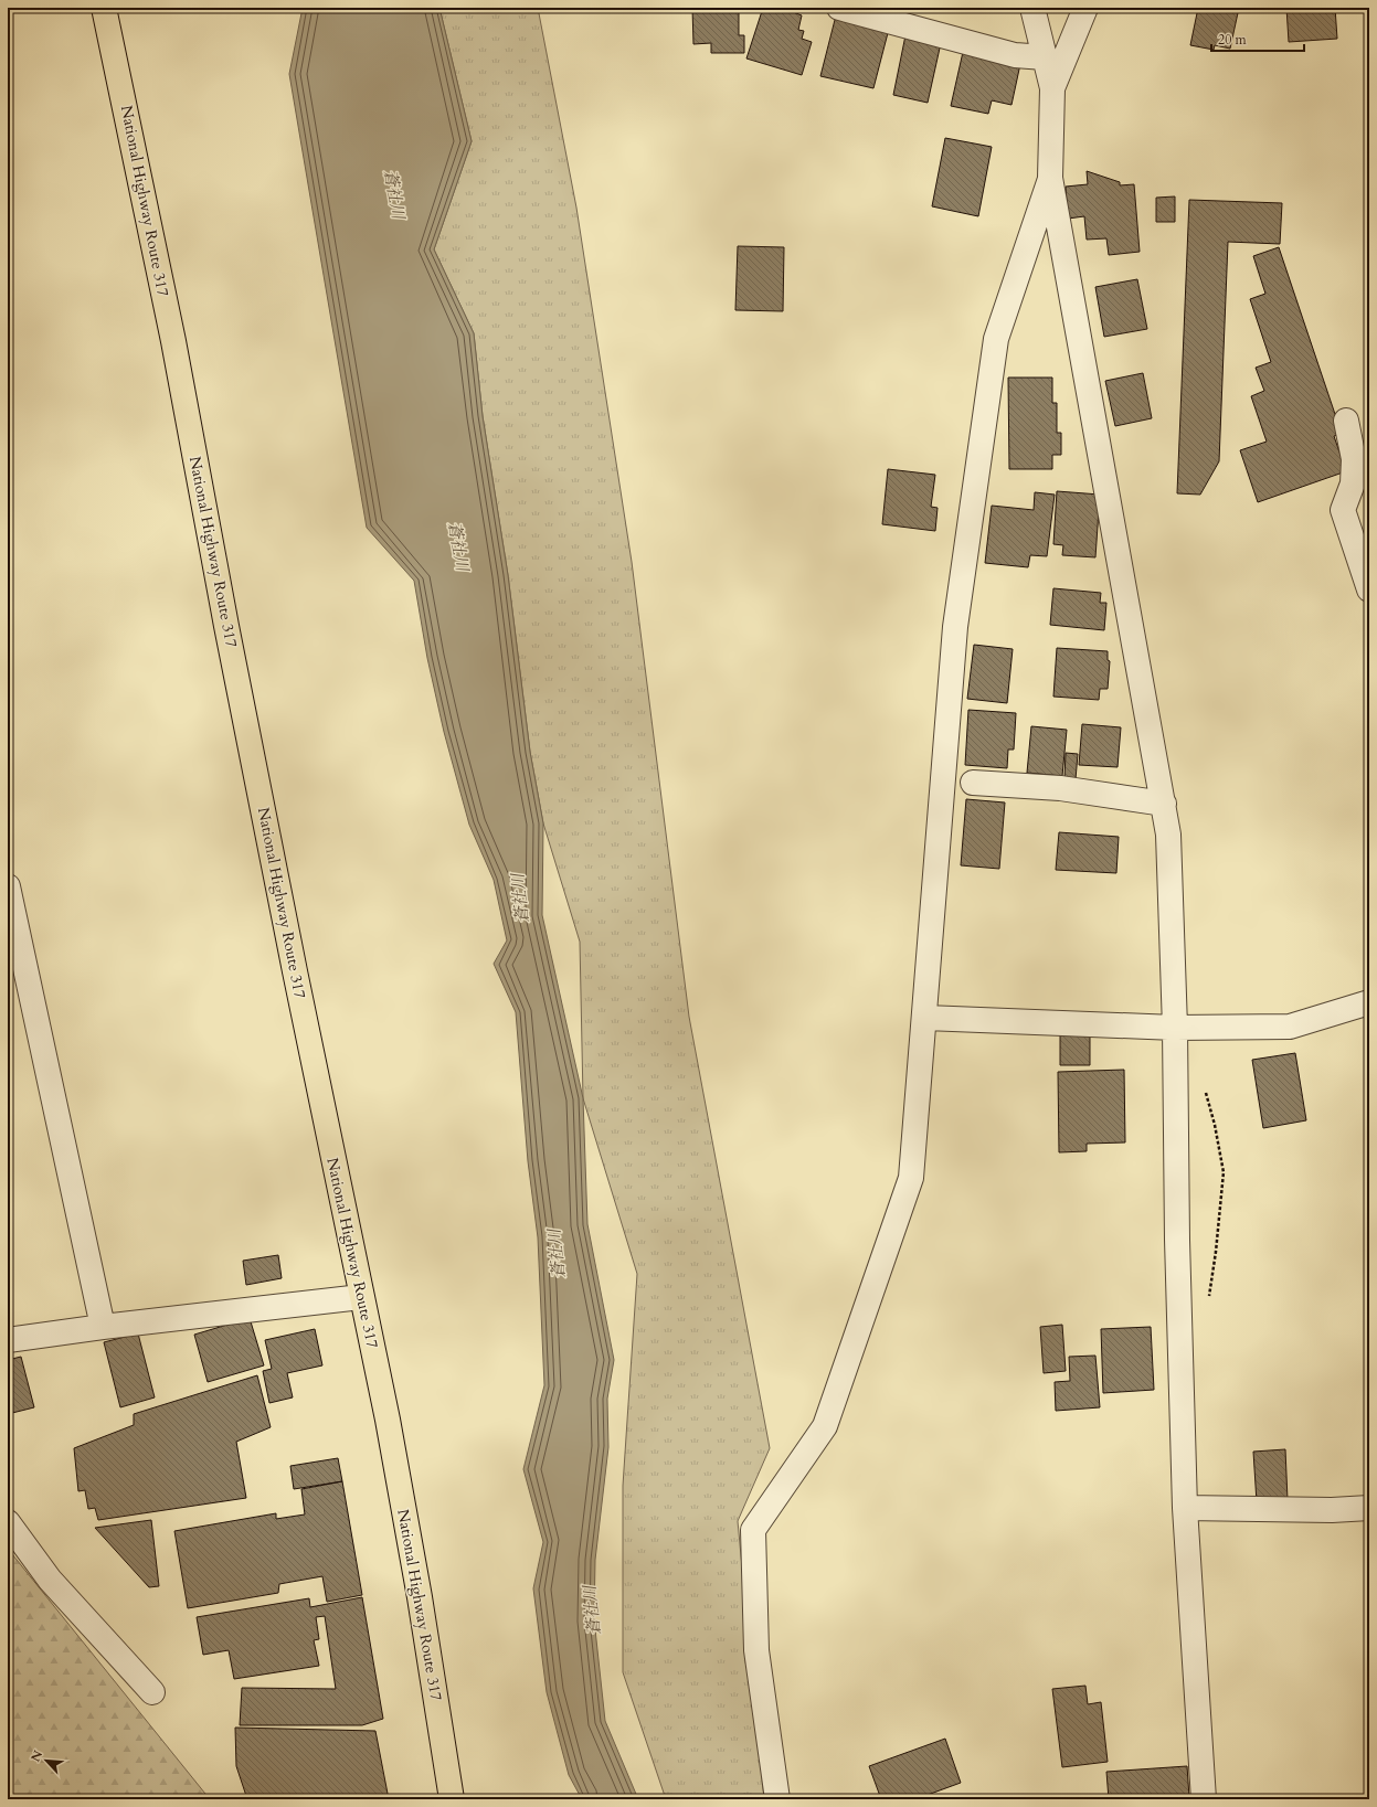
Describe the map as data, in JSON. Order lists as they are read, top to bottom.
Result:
{
  "streets": {
    "highway": ["National Highway Route 317"]
  },
  "water": ["蒼社川"],
  "scale_bar": "20 m",
  "north": "top left"
}
